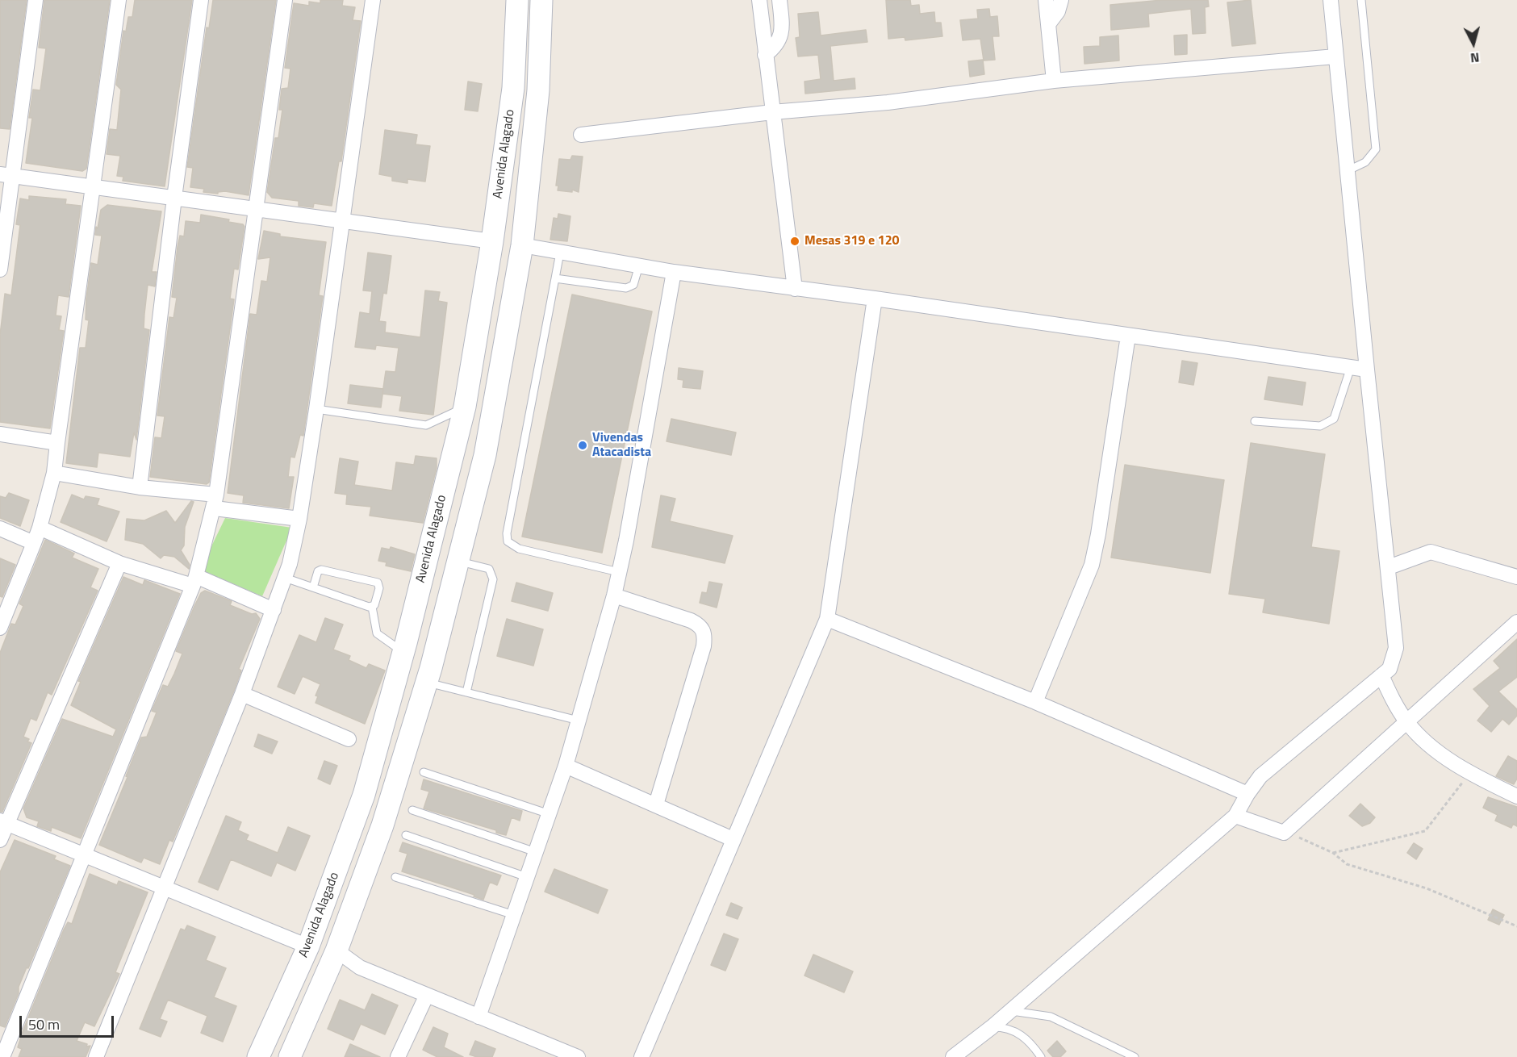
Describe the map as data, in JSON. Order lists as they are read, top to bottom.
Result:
{
  "streets": {
    "main road": ["Avenida Alagado"]
  },
  "places": ["Mesas 319 e 120", "Vivendas Atacadista"],
  "scale_bar": "50 m",
  "north": "bottom"
}
